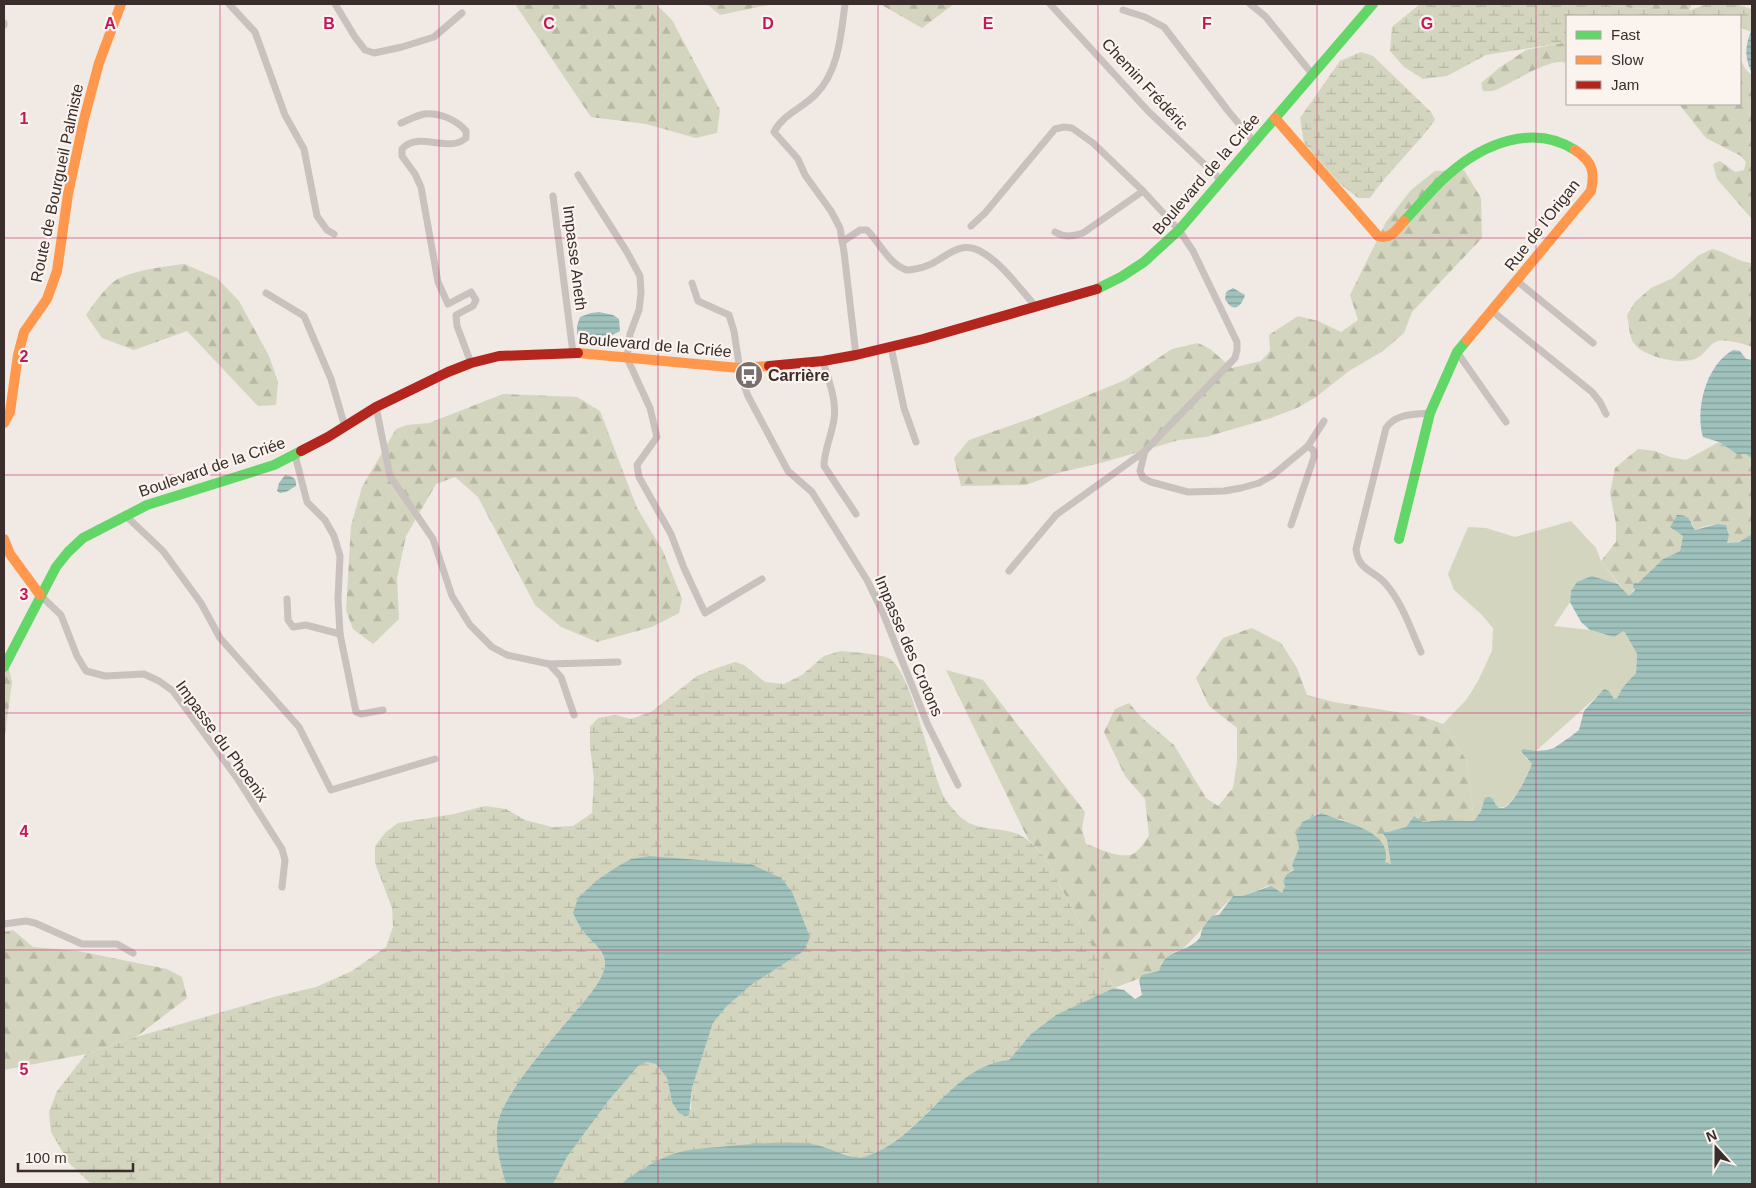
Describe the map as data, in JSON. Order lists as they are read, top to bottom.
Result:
{
  "streets": {
    "main road": ["Boulevard de la Criée", "Route de Bourgueil Palmiste", "Rue de l'Origan"],
    "street": [
      "Chemin Frédéric",
      "Impasse Aneth",
      "Impasse des Crotons",
      "Impasse du Phoenix"
    ]
  },
  "crossings": [
    ["Chemin Frédéric", "Boulevard de la Criée"],
    ["Boulevard de la Criée", "Rue de l'Origan"],
    ["Boulevard de la Criée", "Impasse Aneth"],
    ["Boulevard de la Criée", "Impasse des Crotons"],
    ["Boulevard de la Criée", "Impasse du Phoenix"]
  ],
  "places": {
    "bus stop": ["Carrière"]
  },
  "legend": ["Fast", "Slow", "Jam"],
  "scale_bar": "100 m",
  "north": "top",
  "grid": {
    "columns": [
      "A",
      "B",
      "C",
      "D",
      "E",
      "F",
      "G"
    ],
    "rows": [
      "1",
      "2",
      "3",
      "4",
      "5"
    ]
  }
}
